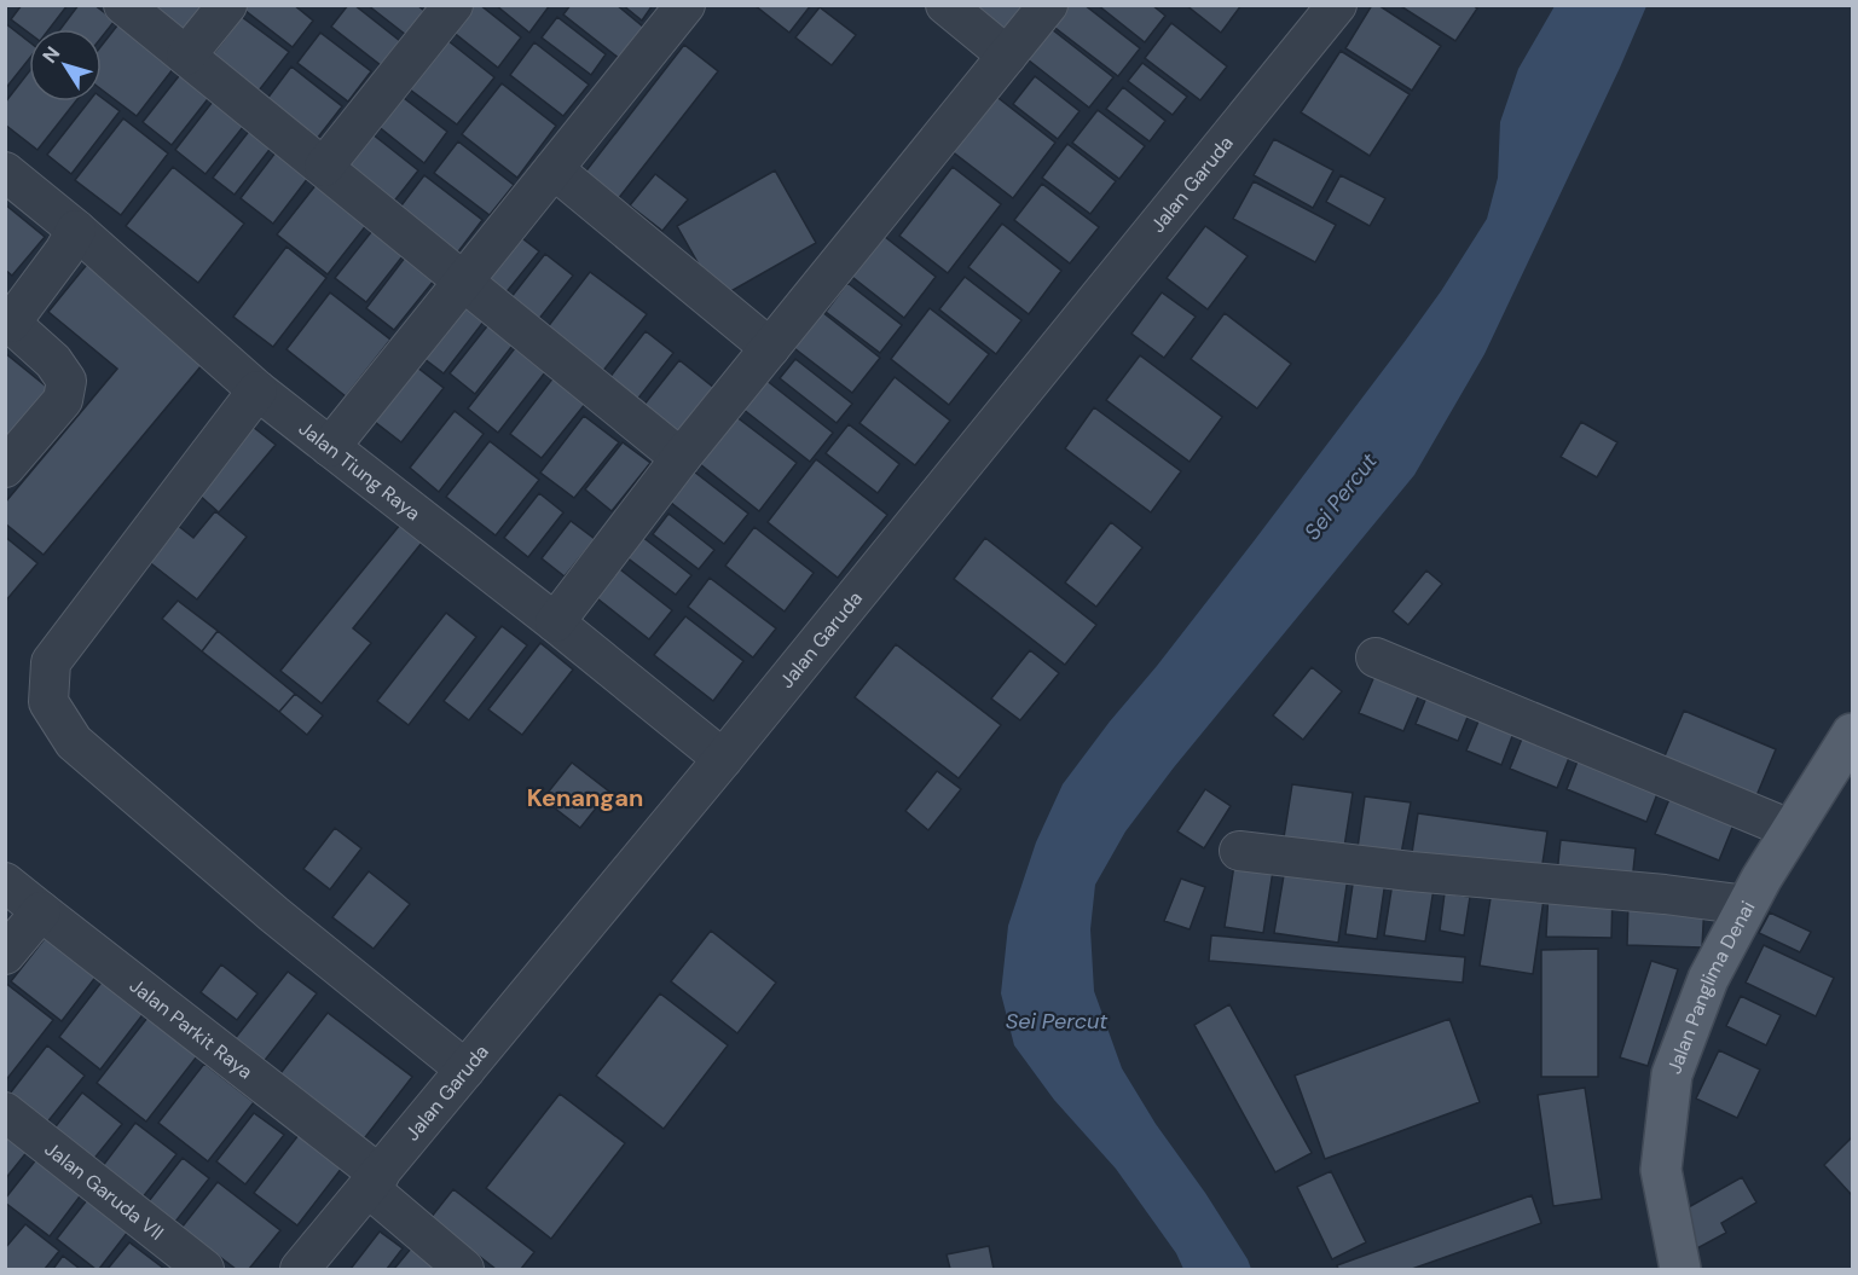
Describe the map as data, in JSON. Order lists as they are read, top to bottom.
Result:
{
  "streets": {
    "main road": ["Jalan Panglima Denai"],
    "street": [
      "Jalan Garuda",
      "Jalan Tiung Raya",
      "Jalan Parkit Raya",
      "Jalan Garuda VII"
    ]
  },
  "crossings": [
    ["Jalan Garuda", "Jalan Tiung Raya"],
    ["Jalan Garuda", "Jalan Parkit Raya"]
  ],
  "districts": ["Kenangan"],
  "water": ["Sei Percut"],
  "north": "top left"
}
